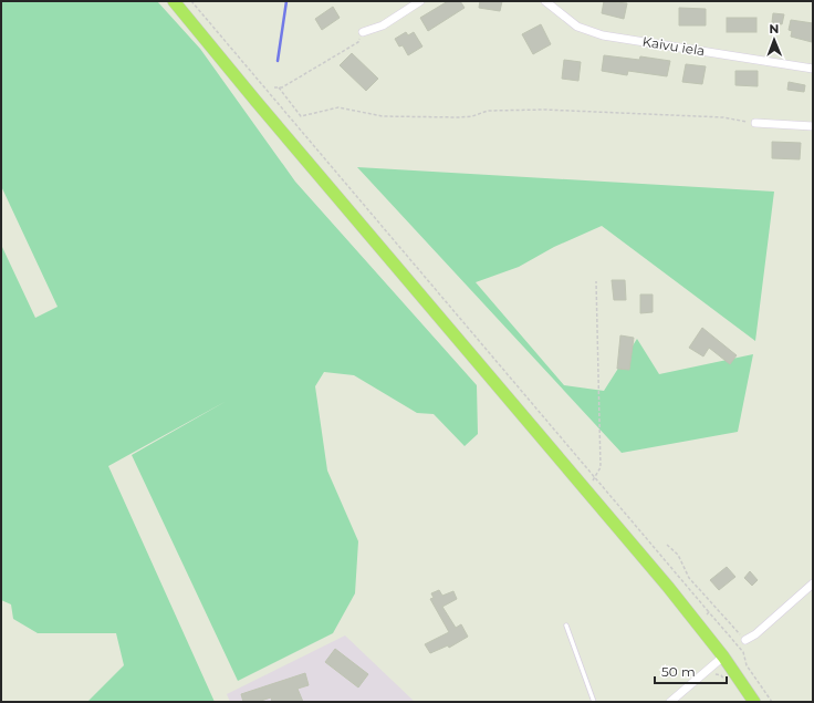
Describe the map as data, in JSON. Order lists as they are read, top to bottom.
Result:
{
  "streets": {
    "street": ["Kaivu iela"]
  },
  "scale_bar": "50 m",
  "north": "top"
}
